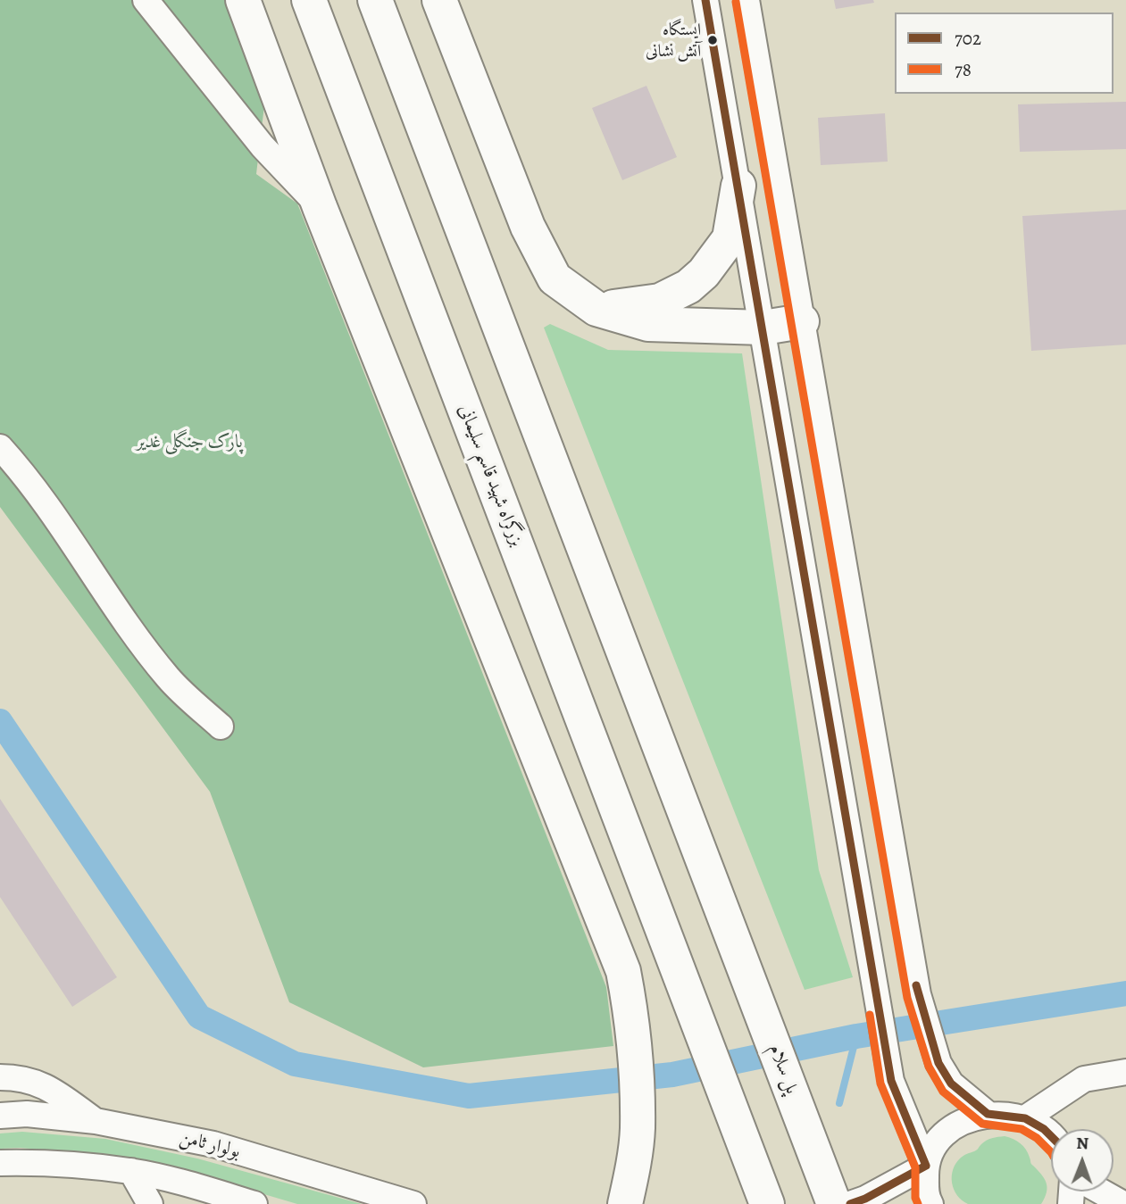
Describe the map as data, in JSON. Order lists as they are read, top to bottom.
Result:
{
  "streets": {
    "highway": ["بزرگراه شهید قاسم سلیمانی", "پل سلام"],
    "street": ["بولوار ثامن"]
  },
  "parks": ["پارک جنگلی غدیر"],
  "places": ["ایستگاه آتش نشانی"],
  "lines": ["transit line 702", "transit line 78"],
  "legend": ["702", "78"],
  "north": "top"
}
